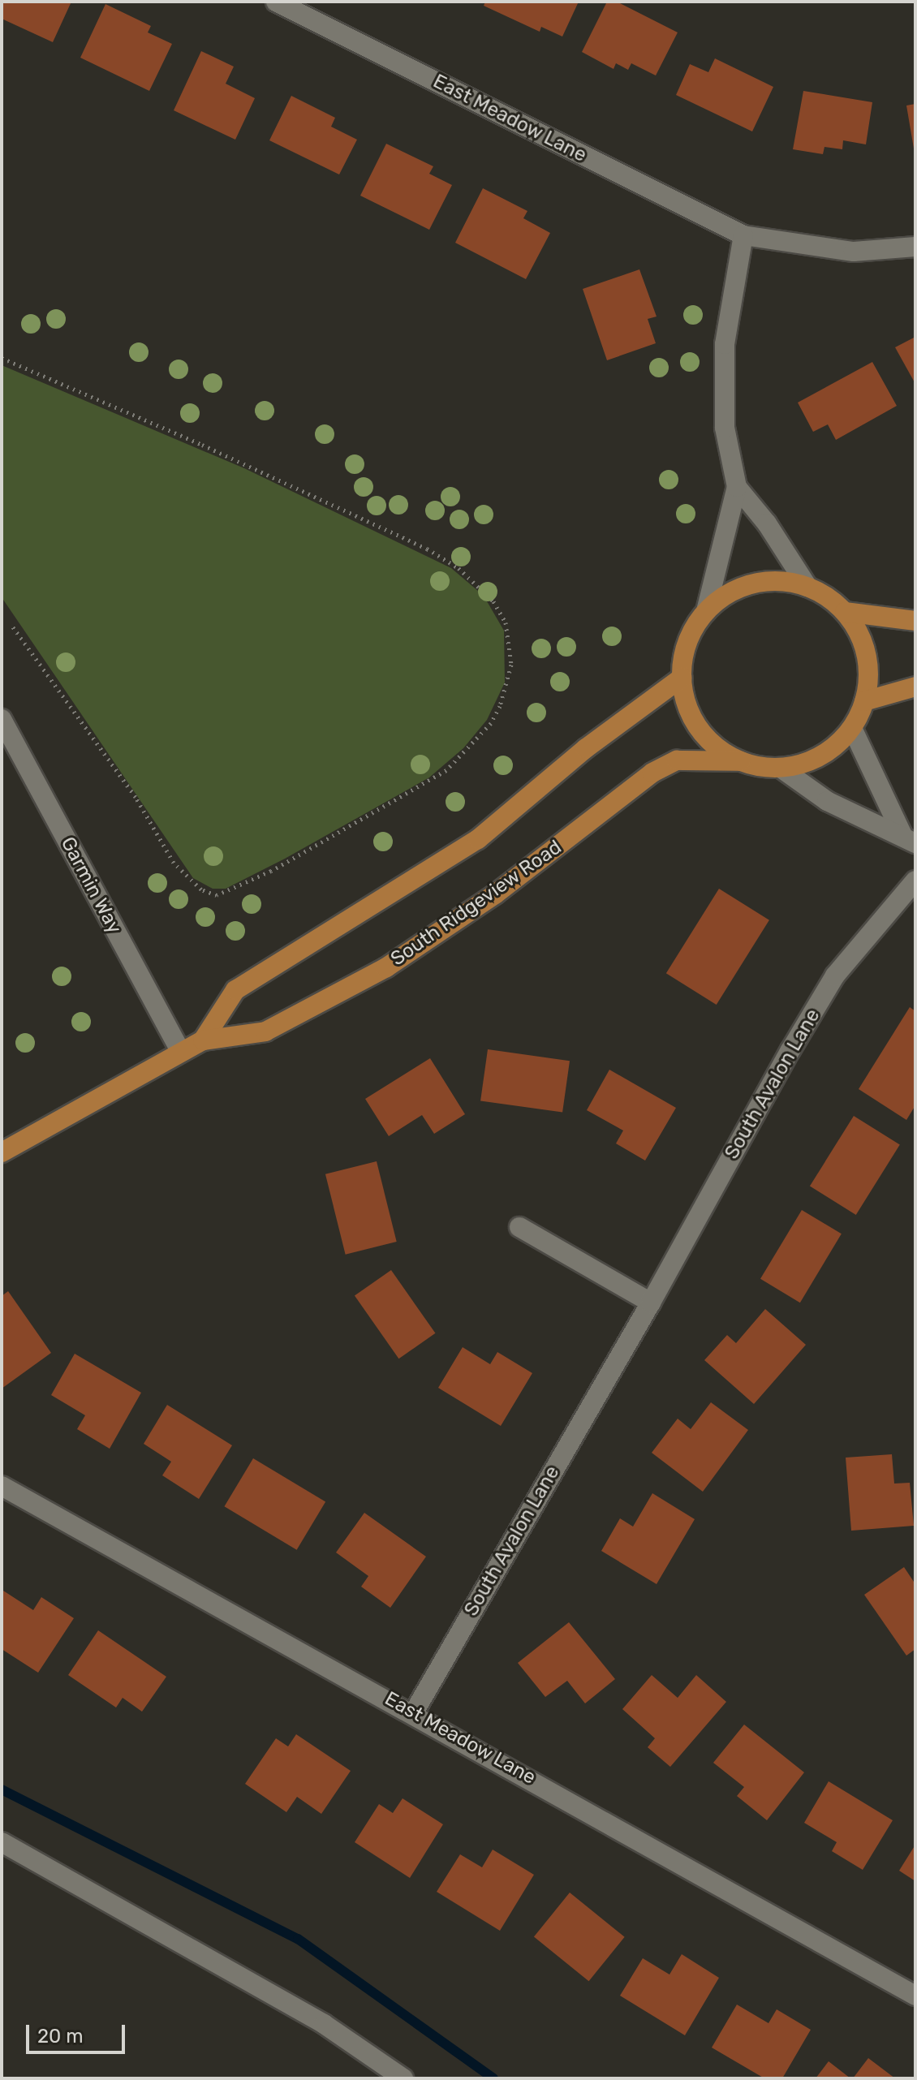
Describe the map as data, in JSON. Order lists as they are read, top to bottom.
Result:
{
  "streets": {
    "main road": ["South Ridgeview Road"],
    "street": ["East Meadow Lane", "Garmin Way", "South Avalon Lane"]
  },
  "crossings": [
    ["East Meadow Lane", "South Avalon Lane"],
    ["Garmin Way", "South Ridgeview Road"]
  ],
  "scale_bar": "20 m"
}
